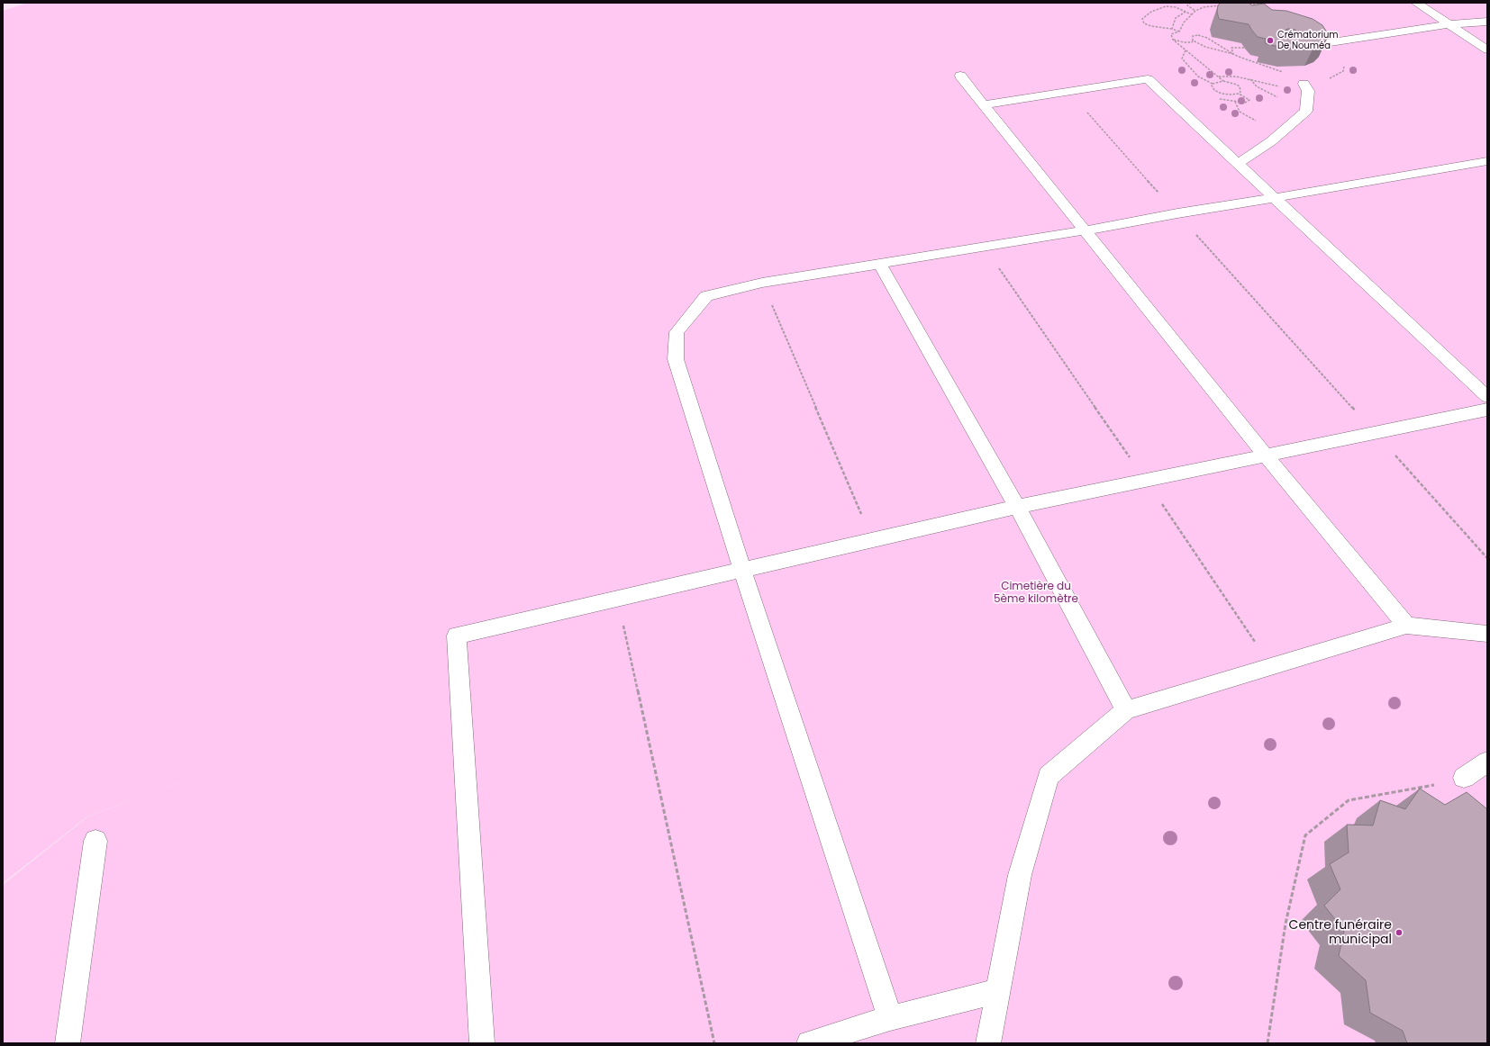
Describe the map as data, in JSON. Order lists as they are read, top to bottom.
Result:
{
  "parks": ["Cimetière du 5ème kilomètre"],
  "places": ["Crématorium De Nouméa", "Centre funéraire municipal"]
}
